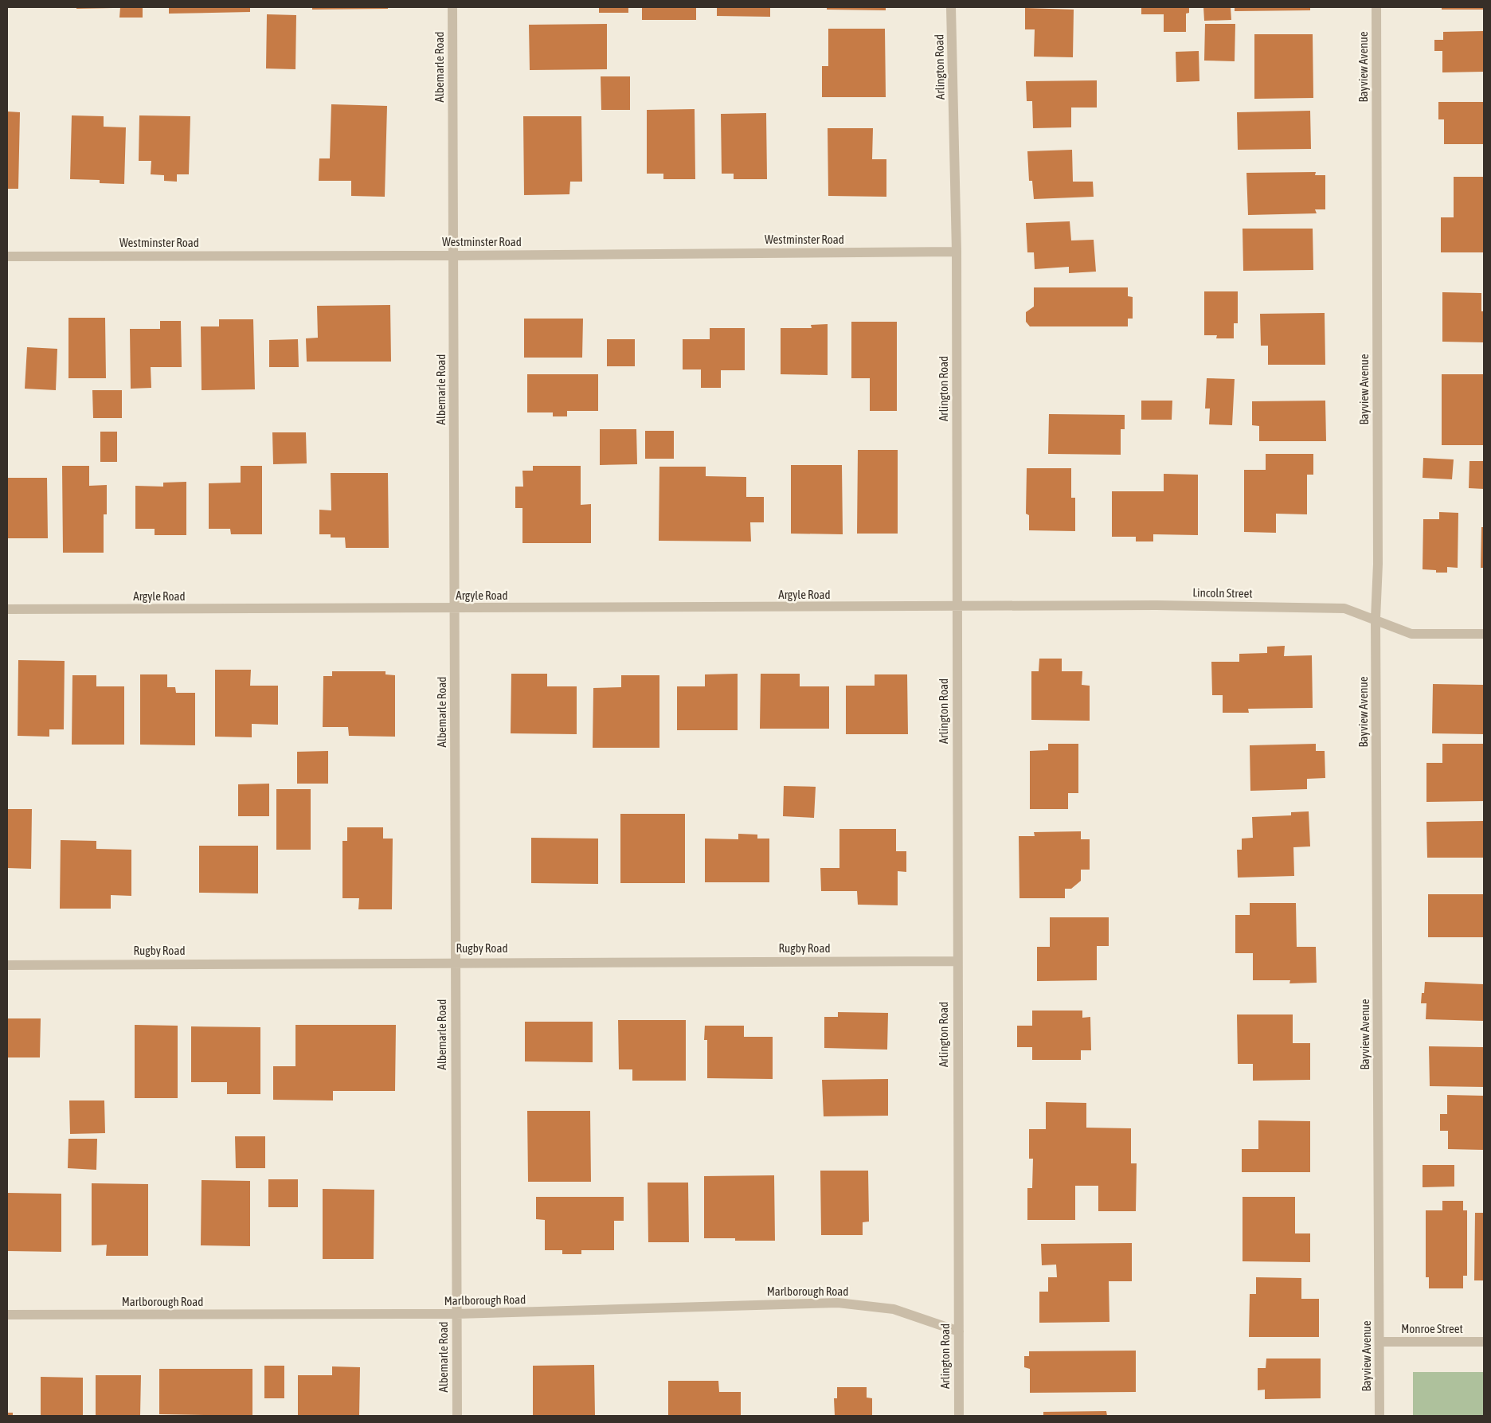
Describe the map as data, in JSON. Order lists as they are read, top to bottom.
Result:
{
  "streets": {
    "street": [
      "Albemarle Road",
      "Arlington Road",
      "Bayview Avenue",
      "Westminster Road",
      "Lincoln Street",
      "Argyle Road",
      "Rugby Road",
      "Marlborough Road",
      "Monroe Street"
    ]
  },
  "crossings": [
    ["Albemarle Road", "Westminster Road"],
    ["Albemarle Road", "Argyle Road"],
    ["Albemarle Road", "Rugby Road"],
    ["Albemarle Road", "Marlborough Road"],
    ["Arlington Road", "Westminster Road"],
    ["Arlington Road", "Lincoln Street"],
    ["Arlington Road", "Argyle Road"],
    ["Arlington Road", "Rugby Road"],
    ["Arlington Road", "Marlborough Road"],
    ["Bayview Avenue", "Lincoln Street"],
    ["Bayview Avenue", "Monroe Street"],
    ["Lincoln Street", "Argyle Road"]
  ]
}
